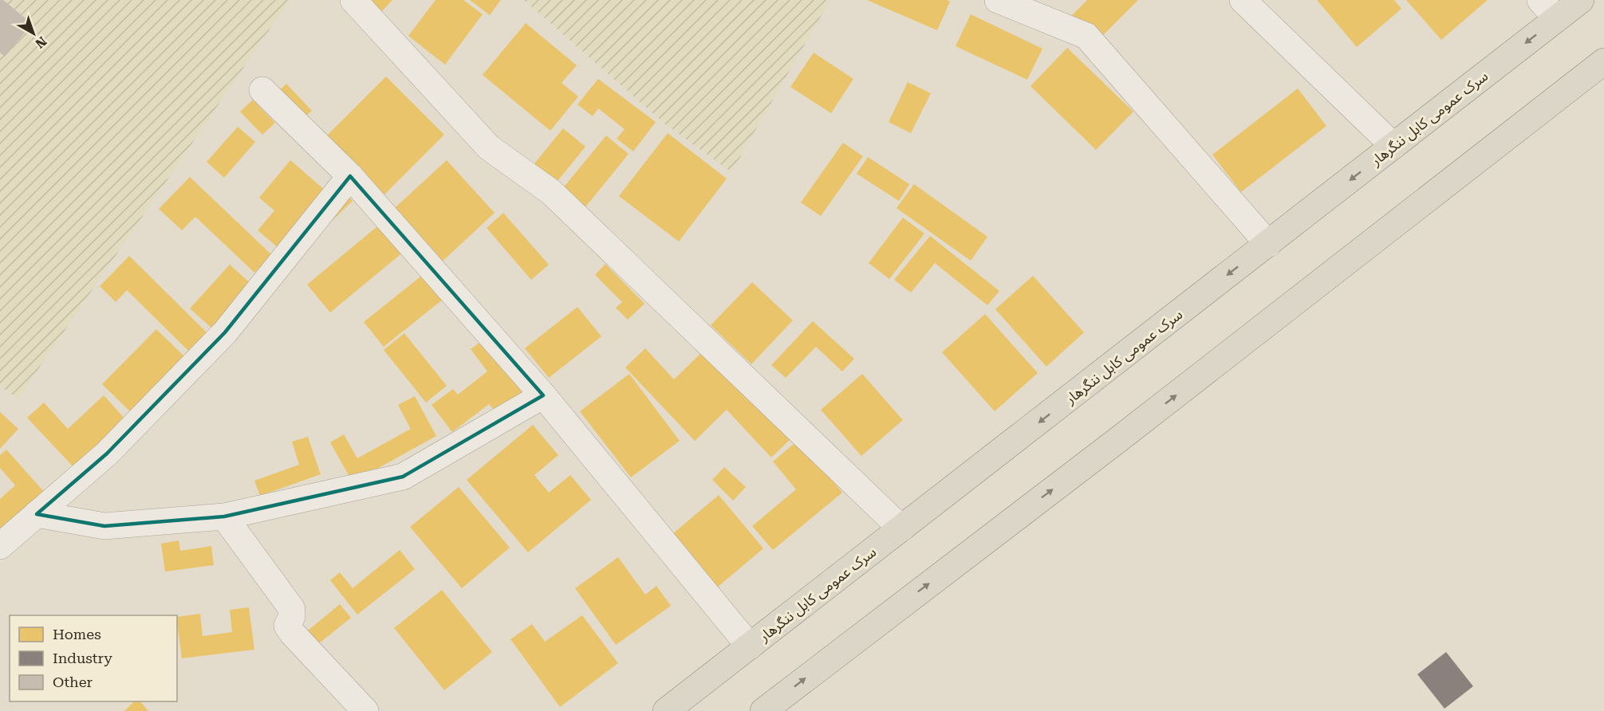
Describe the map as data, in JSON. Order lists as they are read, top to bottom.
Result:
{
  "streets": {
    "highway": ["سرک عمومی کابل ننگرهار"]
  },
  "legend": ["Homes", "Industry", "Other"],
  "north": "bottom right"
}
